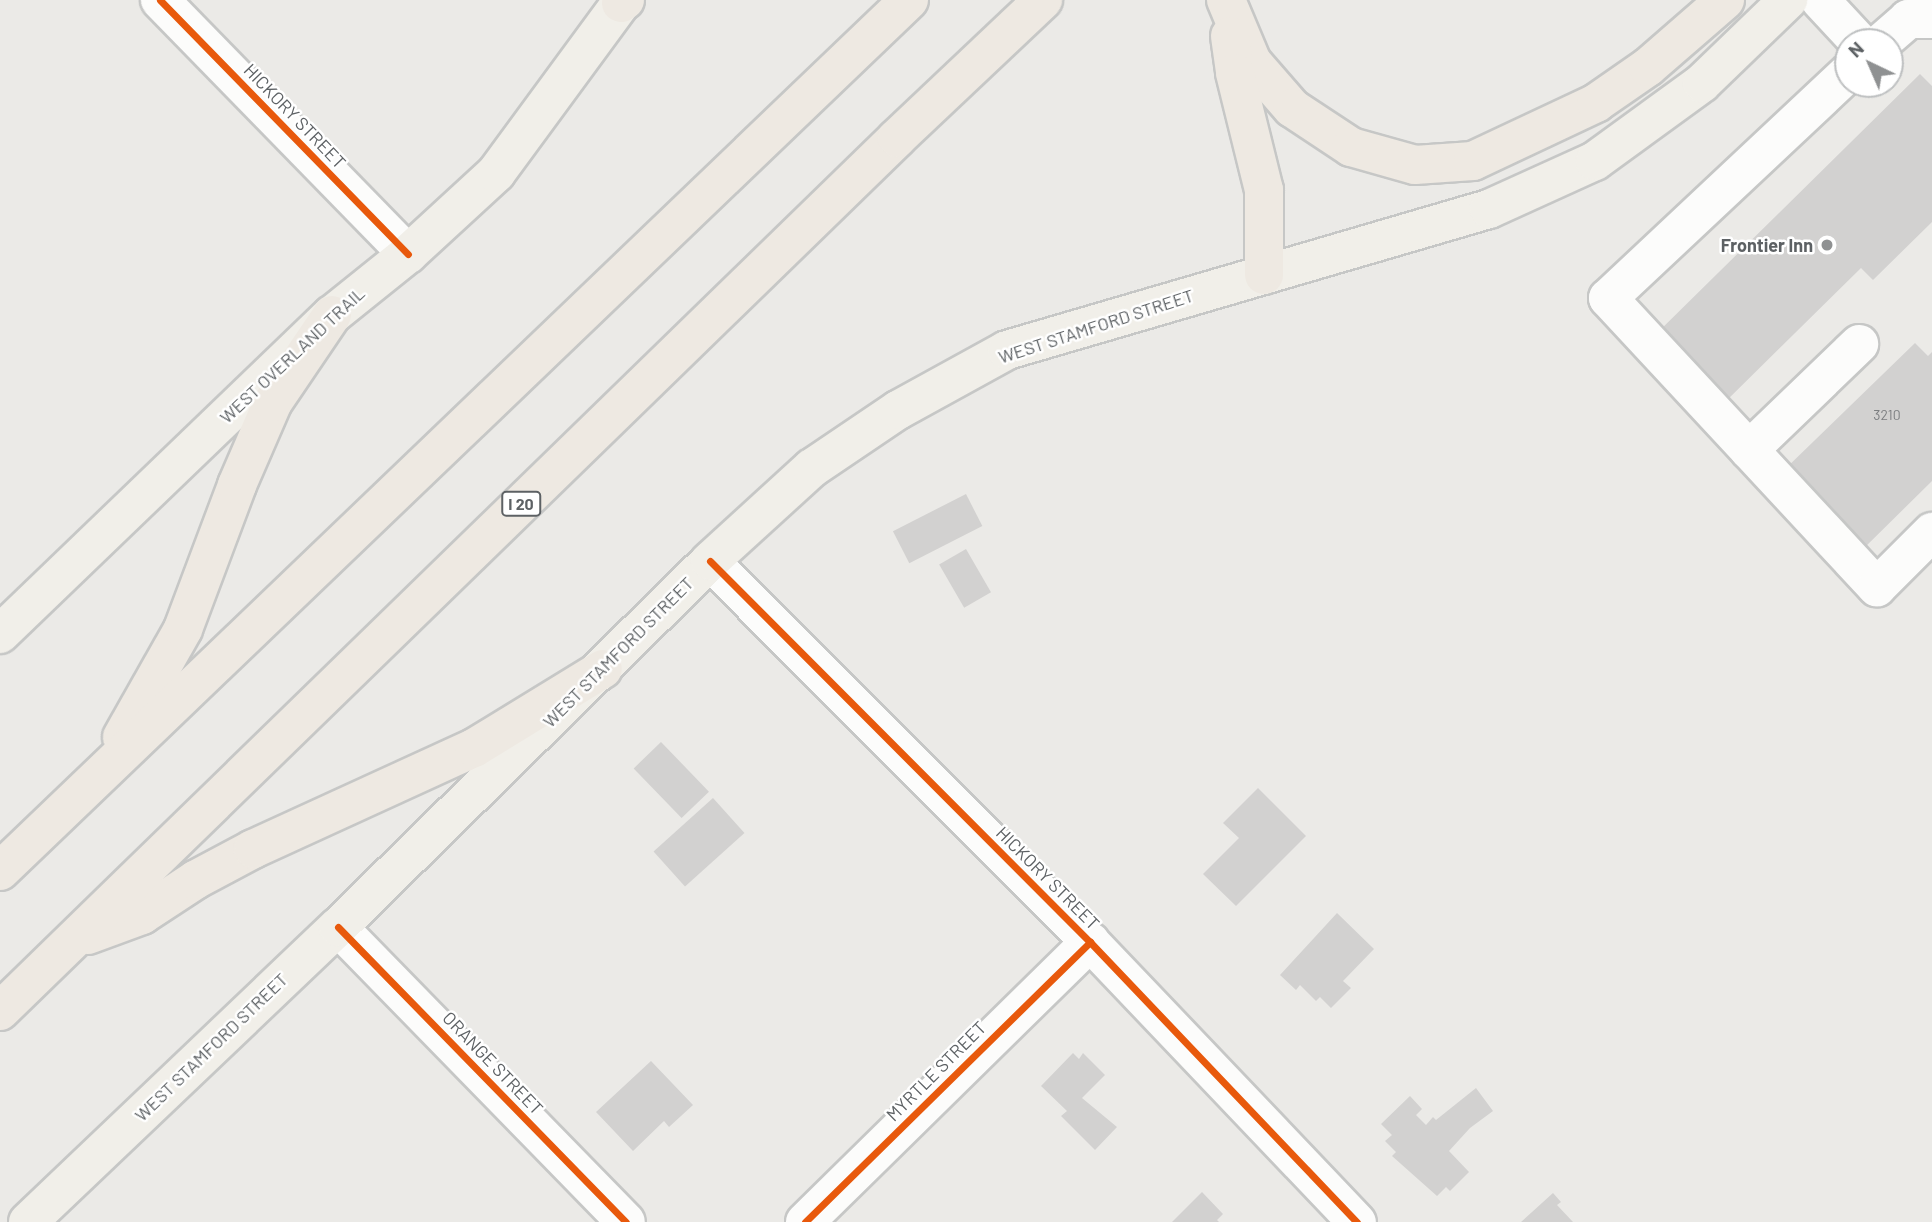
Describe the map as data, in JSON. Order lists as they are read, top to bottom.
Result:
{
  "streets": {
    "highway": ["I 20"],
    "main road": ["WEST STAMFORD STREET", "WEST OVERLAND TRAIL"],
    "street": ["HICKORY STREET", "ORANGE STREET", "MYRTLE STREET"]
  },
  "crossings": [
    ["HICKORY STREET", "WEST STAMFORD STREET"],
    ["HICKORY STREET", "WEST OVERLAND TRAIL"],
    ["HICKORY STREET", "MYRTLE STREET"],
    ["WEST STAMFORD STREET", "ORANGE STREET"]
  ],
  "places": ["Frontier Inn"],
  "house_numbers": ["3210"],
  "north": "top left"
}
